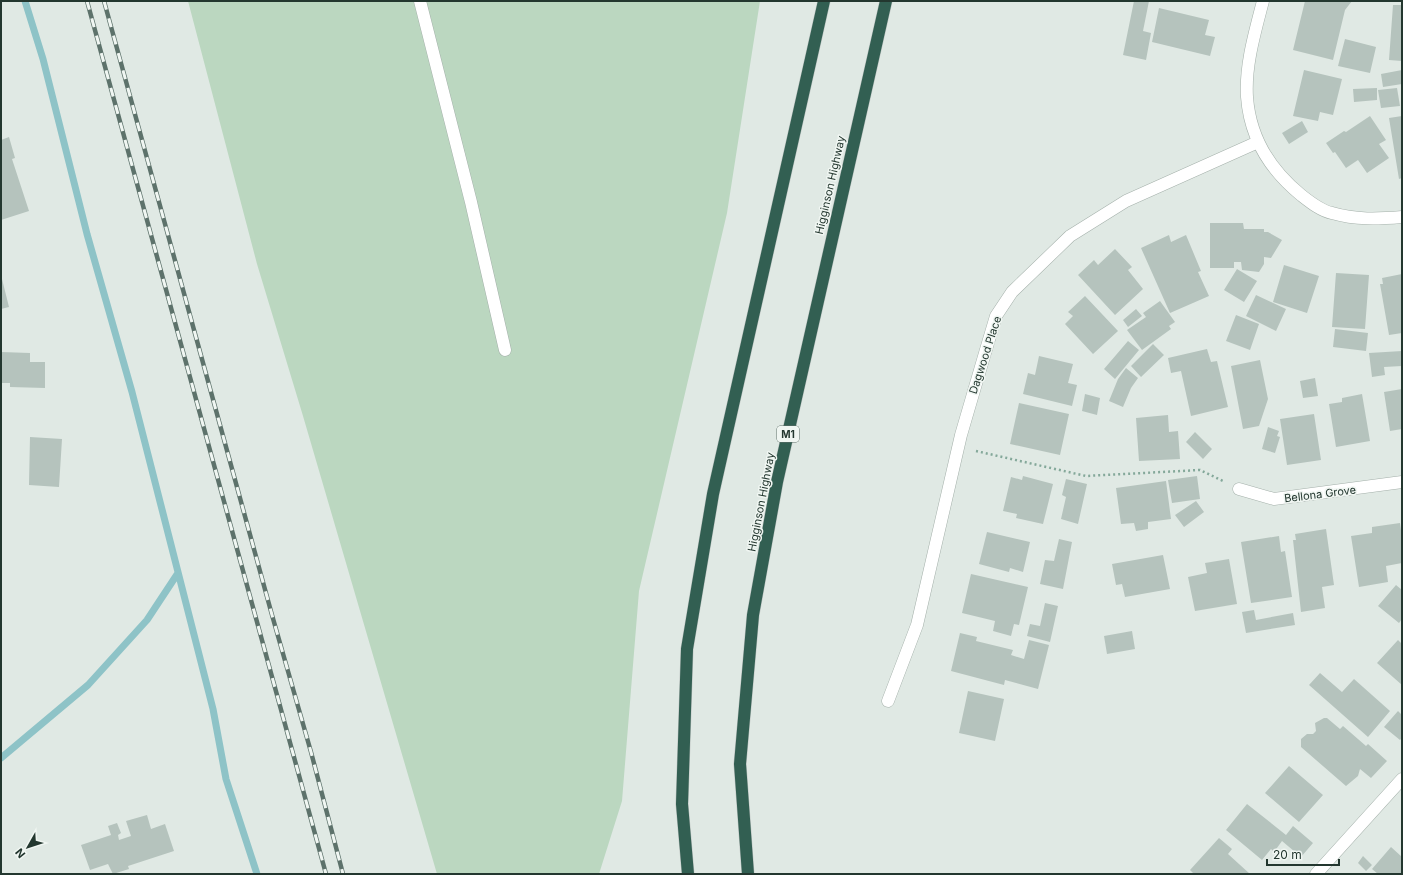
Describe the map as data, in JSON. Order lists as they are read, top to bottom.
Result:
{
  "streets": {
    "highway": ["Higginson Highway", "M1"],
    "street": ["Dagwood Place", "Bellona Grove"]
  },
  "scale_bar": "20 m",
  "north": "bottom left"
}
